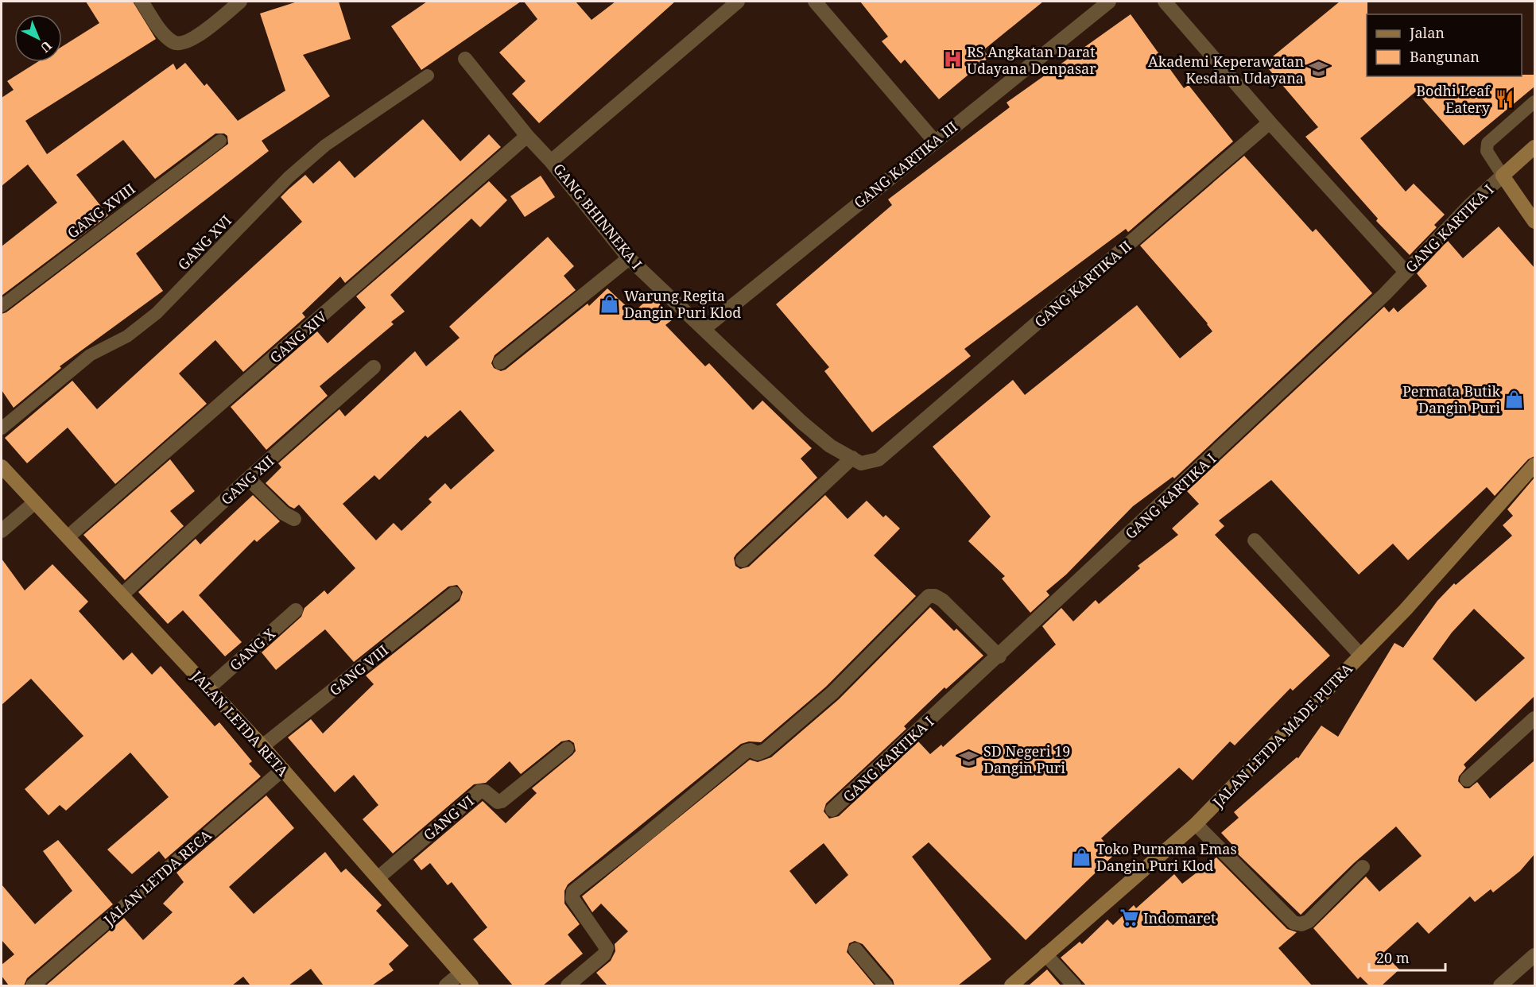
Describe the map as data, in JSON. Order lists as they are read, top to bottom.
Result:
{
  "streets": {
    "street": [
      "GANG KARTIKA III",
      "GANG BHINNEKA I",
      "GANG KARTIKA I",
      "GANG KARTIKA II",
      "GANG XIV",
      "GANG XII",
      "GANG X",
      "GANG VIII",
      "JALAN LETDA RETA",
      "JALAN LETDA MADE PUTRA",
      "GANG VI",
      "JALAN LETDA RECA"
    ],
    "lane": ["GANG XVIII", "GANG XVI"]
  },
  "crossings": [
    ["GANG KARTIKA III", "GANG BHINNEKA I"],
    ["GANG BHINNEKA I", "GANG KARTIKA II"],
    ["GANG XIV", "JALAN LETDA RETA"],
    ["GANG XII", "JALAN LETDA RETA"],
    ["GANG X", "JALAN LETDA RETA"],
    ["GANG VIII", "JALAN LETDA RETA"],
    ["JALAN LETDA RETA", "GANG VI"],
    ["JALAN LETDA RETA", "JALAN LETDA RECA"]
  ],
  "places": {
    "hospital": ["RS Angkatan Darat Udayana Denpasar"],
    "school or university": ["Akademi Keperawatan Kesdam Udayana", "SD Negeri 19 Dangin Puri"],
    "restaurant": ["Bodhi Leaf Eatery"],
    "shop": ["Warung Regita Dangin Puri Klod", "Permata Butik Dangin Puri", "Toko Purnama Emas Dangin Puri Klod"],
    "supermarket": ["Indomaret"]
  },
  "legend": ["Jalan", "Bangunan"],
  "scale_bar": "20 m",
  "north": "bottom right"
}
